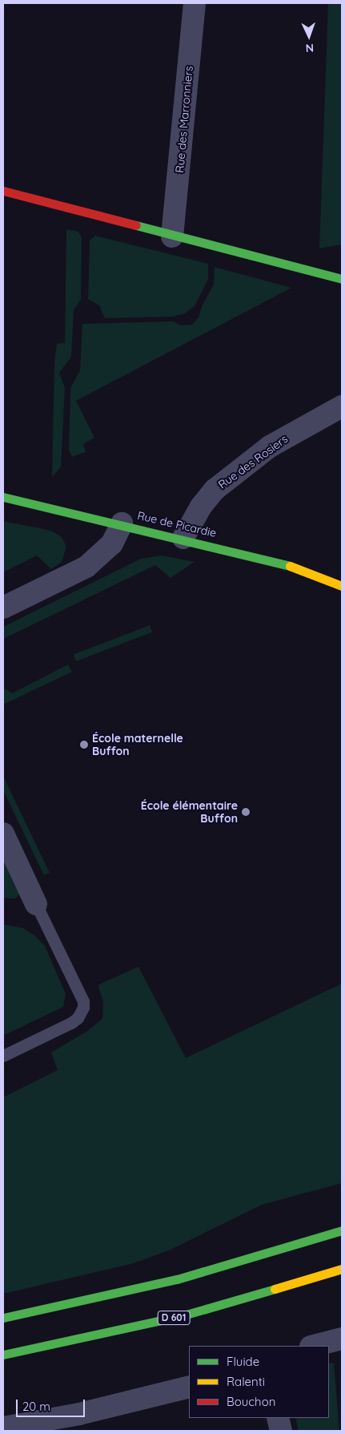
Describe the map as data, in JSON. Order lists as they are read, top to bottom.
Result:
{
  "streets": {
    "street": [
      "Rue des Marronniers",
      "Rue des Rosiers",
      "Rue de Picardie",
      "D 601"
    ]
  },
  "crossings": [
    ["Rue des Rosiers", "Rue de Picardie"]
  ],
  "places": ["École maternelle Buffon", "École élémentaire Buffon"],
  "legend": ["Fluide", "Ralenti", "Bouchon"],
  "scale_bar": "20 m",
  "north": "bottom"
}
